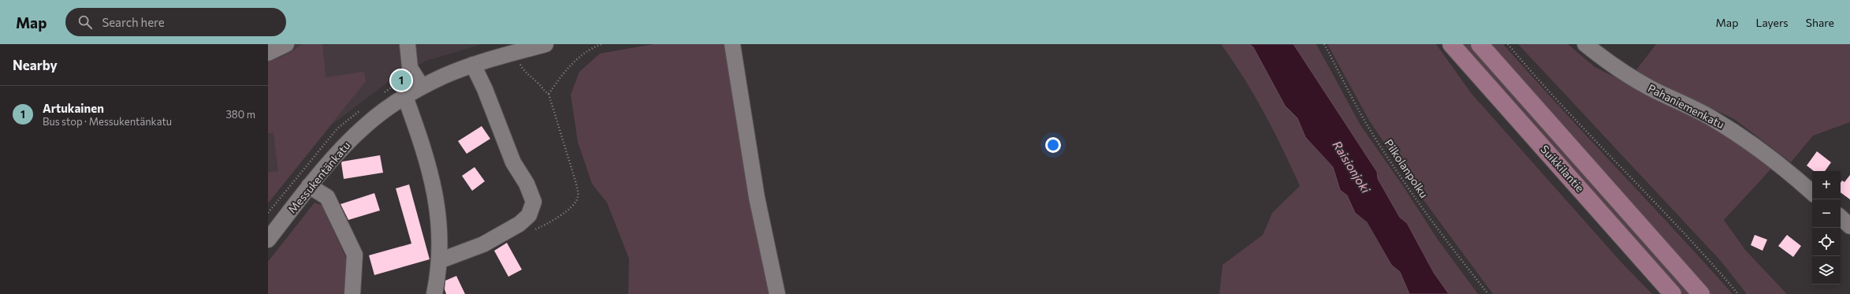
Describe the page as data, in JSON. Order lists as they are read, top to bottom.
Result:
{
  "streets": {
    "main road": ["Suikkilantie"],
    "street": ["Pahaniemenkatu", "Messukentänkatu"],
    "path": ["Pilkolanpolku"]
  },
  "water": ["Raisionjoki"],
  "page": {
    "header": "Map",
    "search": "Search here",
    "nav": ["Map", "Layers", "Share"],
    "heading": "Nearby",
    "pins": "1",
    "list": [
      {
        "mark": "1",
        "name": "Artukainen",
        "note": "Bus stop · Messukentänkatu",
        "value": "380 m"
      }
    ],
    "map_buttons": ["+", "−"]
  }
}
